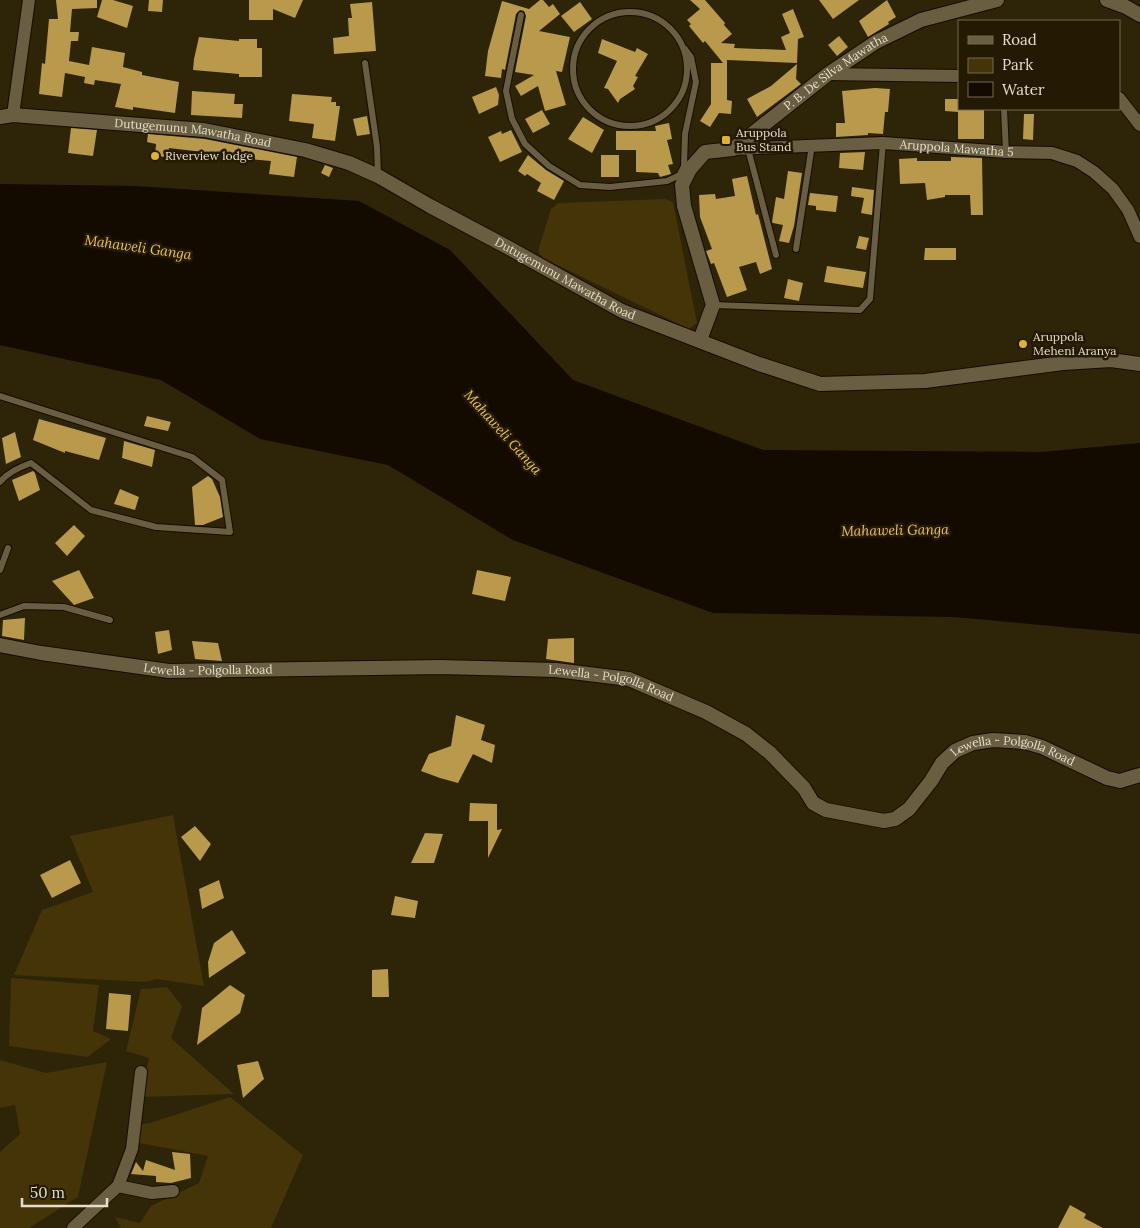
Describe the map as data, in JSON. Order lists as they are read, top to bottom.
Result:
{
  "streets": {
    "street": [
      "P. B. De Silva Mawatha",
      "Dutugemunu Mawatha Road",
      "Aruppola Mawatha 5",
      "Lewella - Polgolla Road"
    ]
  },
  "crossings": [
    ["P. B. De Silva Mawatha", "Aruppola Mawatha 5"]
  ],
  "water": ["Mahaweli Ganga"],
  "places": {
    "transit": ["Aruppola Bus Stand"],
    "other": ["Riverview lodge", "Aruppola Meheni Aranya"]
  },
  "legend": ["Road", "Park", "Water"],
  "scale_bar": "50 m"
}
